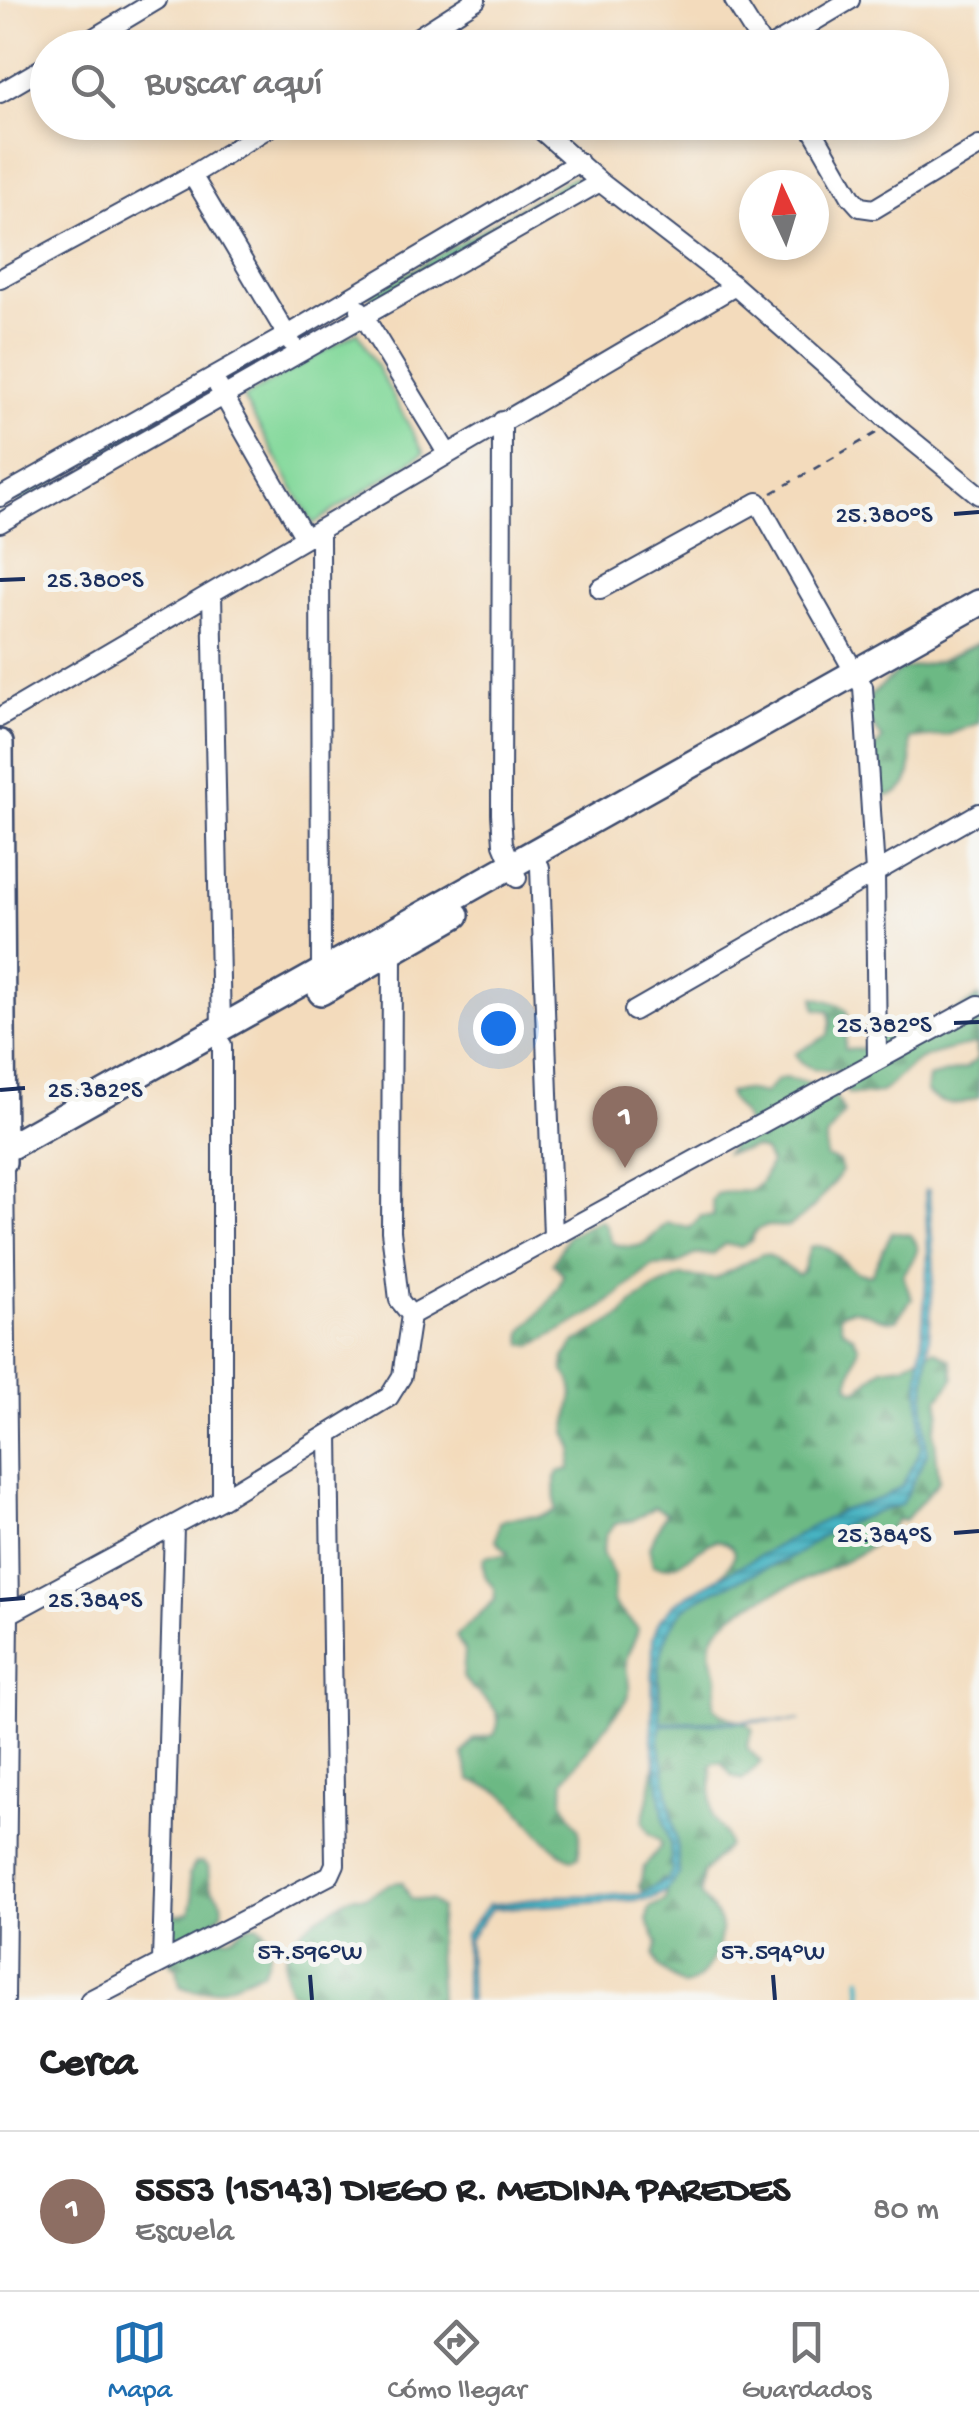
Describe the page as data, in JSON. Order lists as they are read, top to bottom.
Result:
{
  "north": "top",
  "page": {
    "search": "Buscar aquí",
    "pins": "1",
    "heading": "Cerca",
    "list": [
      {
        "mark": "1",
        "name": "5553 (15143) DIEGO R. MEDINA PAREDES",
        "note": "Escuela",
        "value": "80 m"
      }
    ],
    "nav": ["Mapa", "Cómo llegar", "Guardados"]
  },
  "coordinates": [
    "25.380°S",
    "25.382°S",
    "25.384°S",
    "57.596°W",
    "57.594°W"
  ]
}
